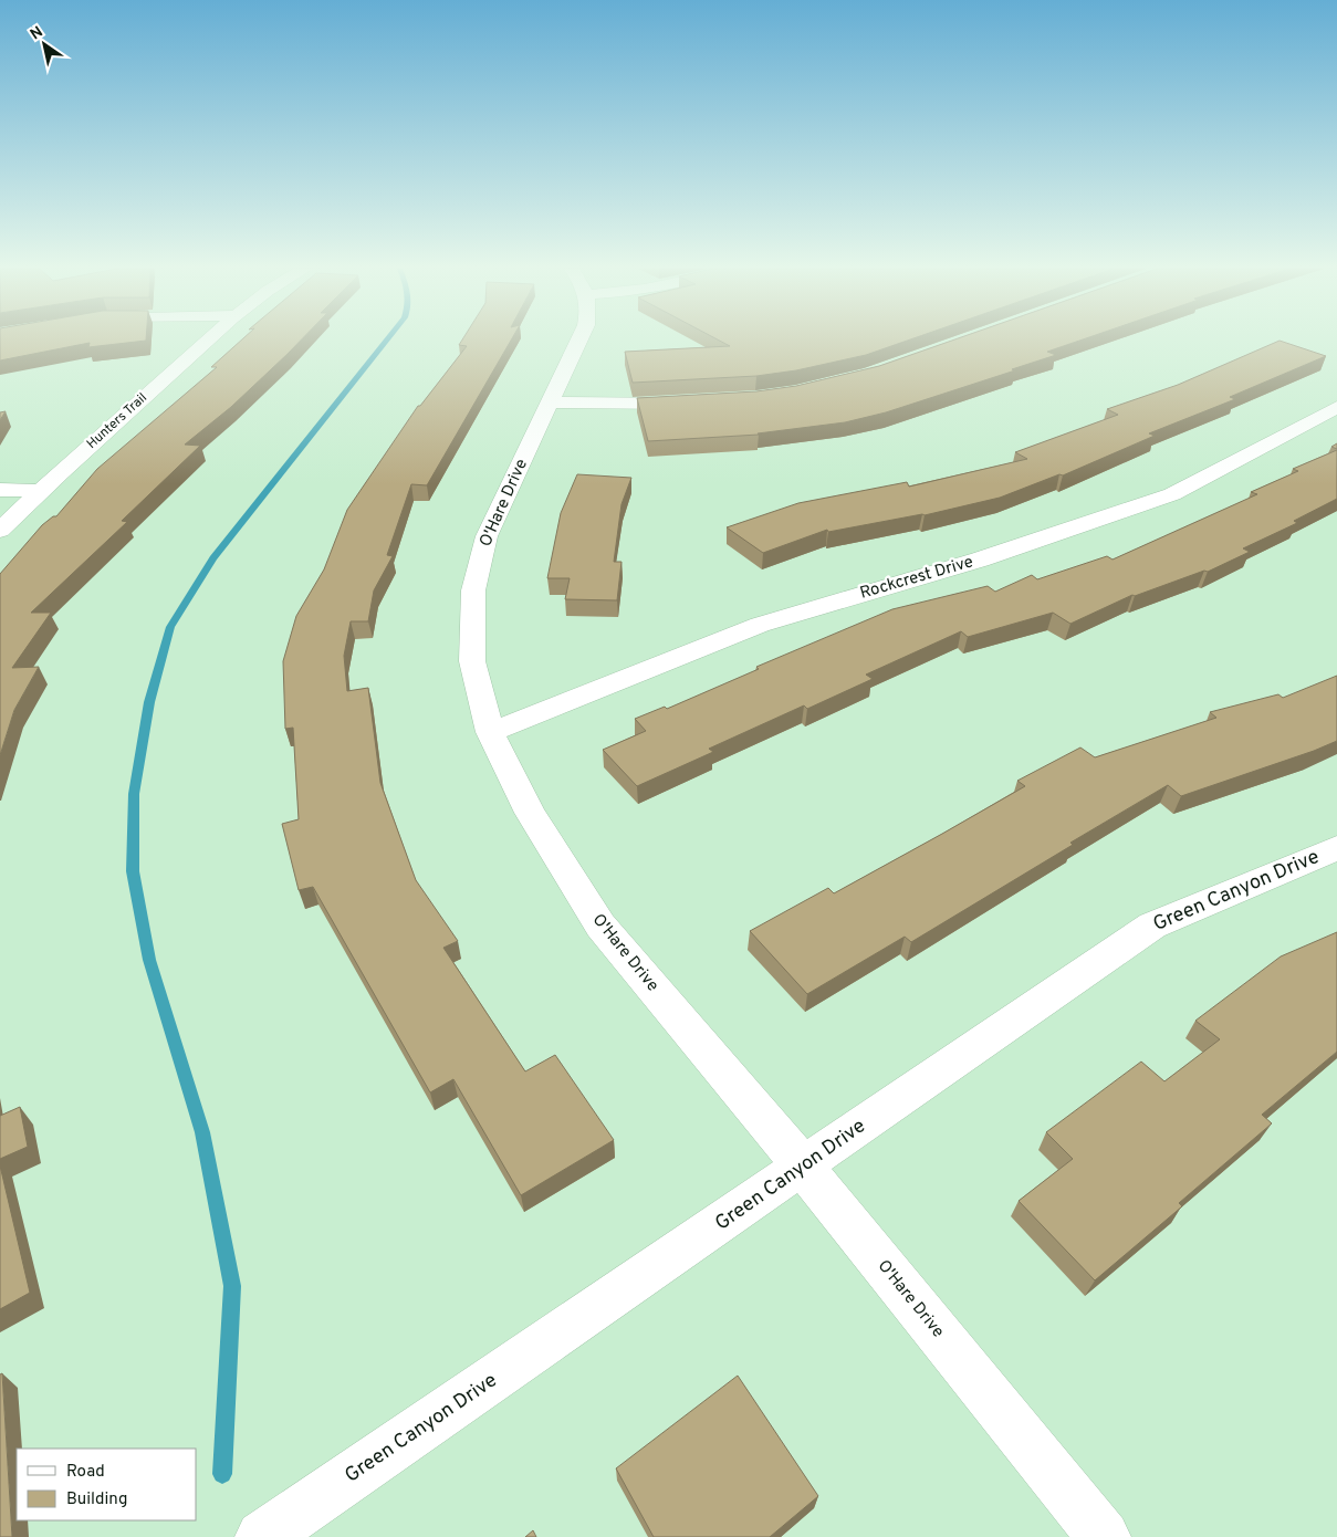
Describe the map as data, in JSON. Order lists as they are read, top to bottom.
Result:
{
  "streets": {
    "street": [
      "Hunters Trail",
      "O'Hare Drive",
      "Rockcrest Drive",
      "Green Canyon Drive"
    ]
  },
  "crossings": [
    ["O'Hare Drive", "Rockcrest Drive"],
    ["O'Hare Drive", "Green Canyon Drive"]
  ],
  "legend": ["Road", "Building"],
  "north": "top left"
}
